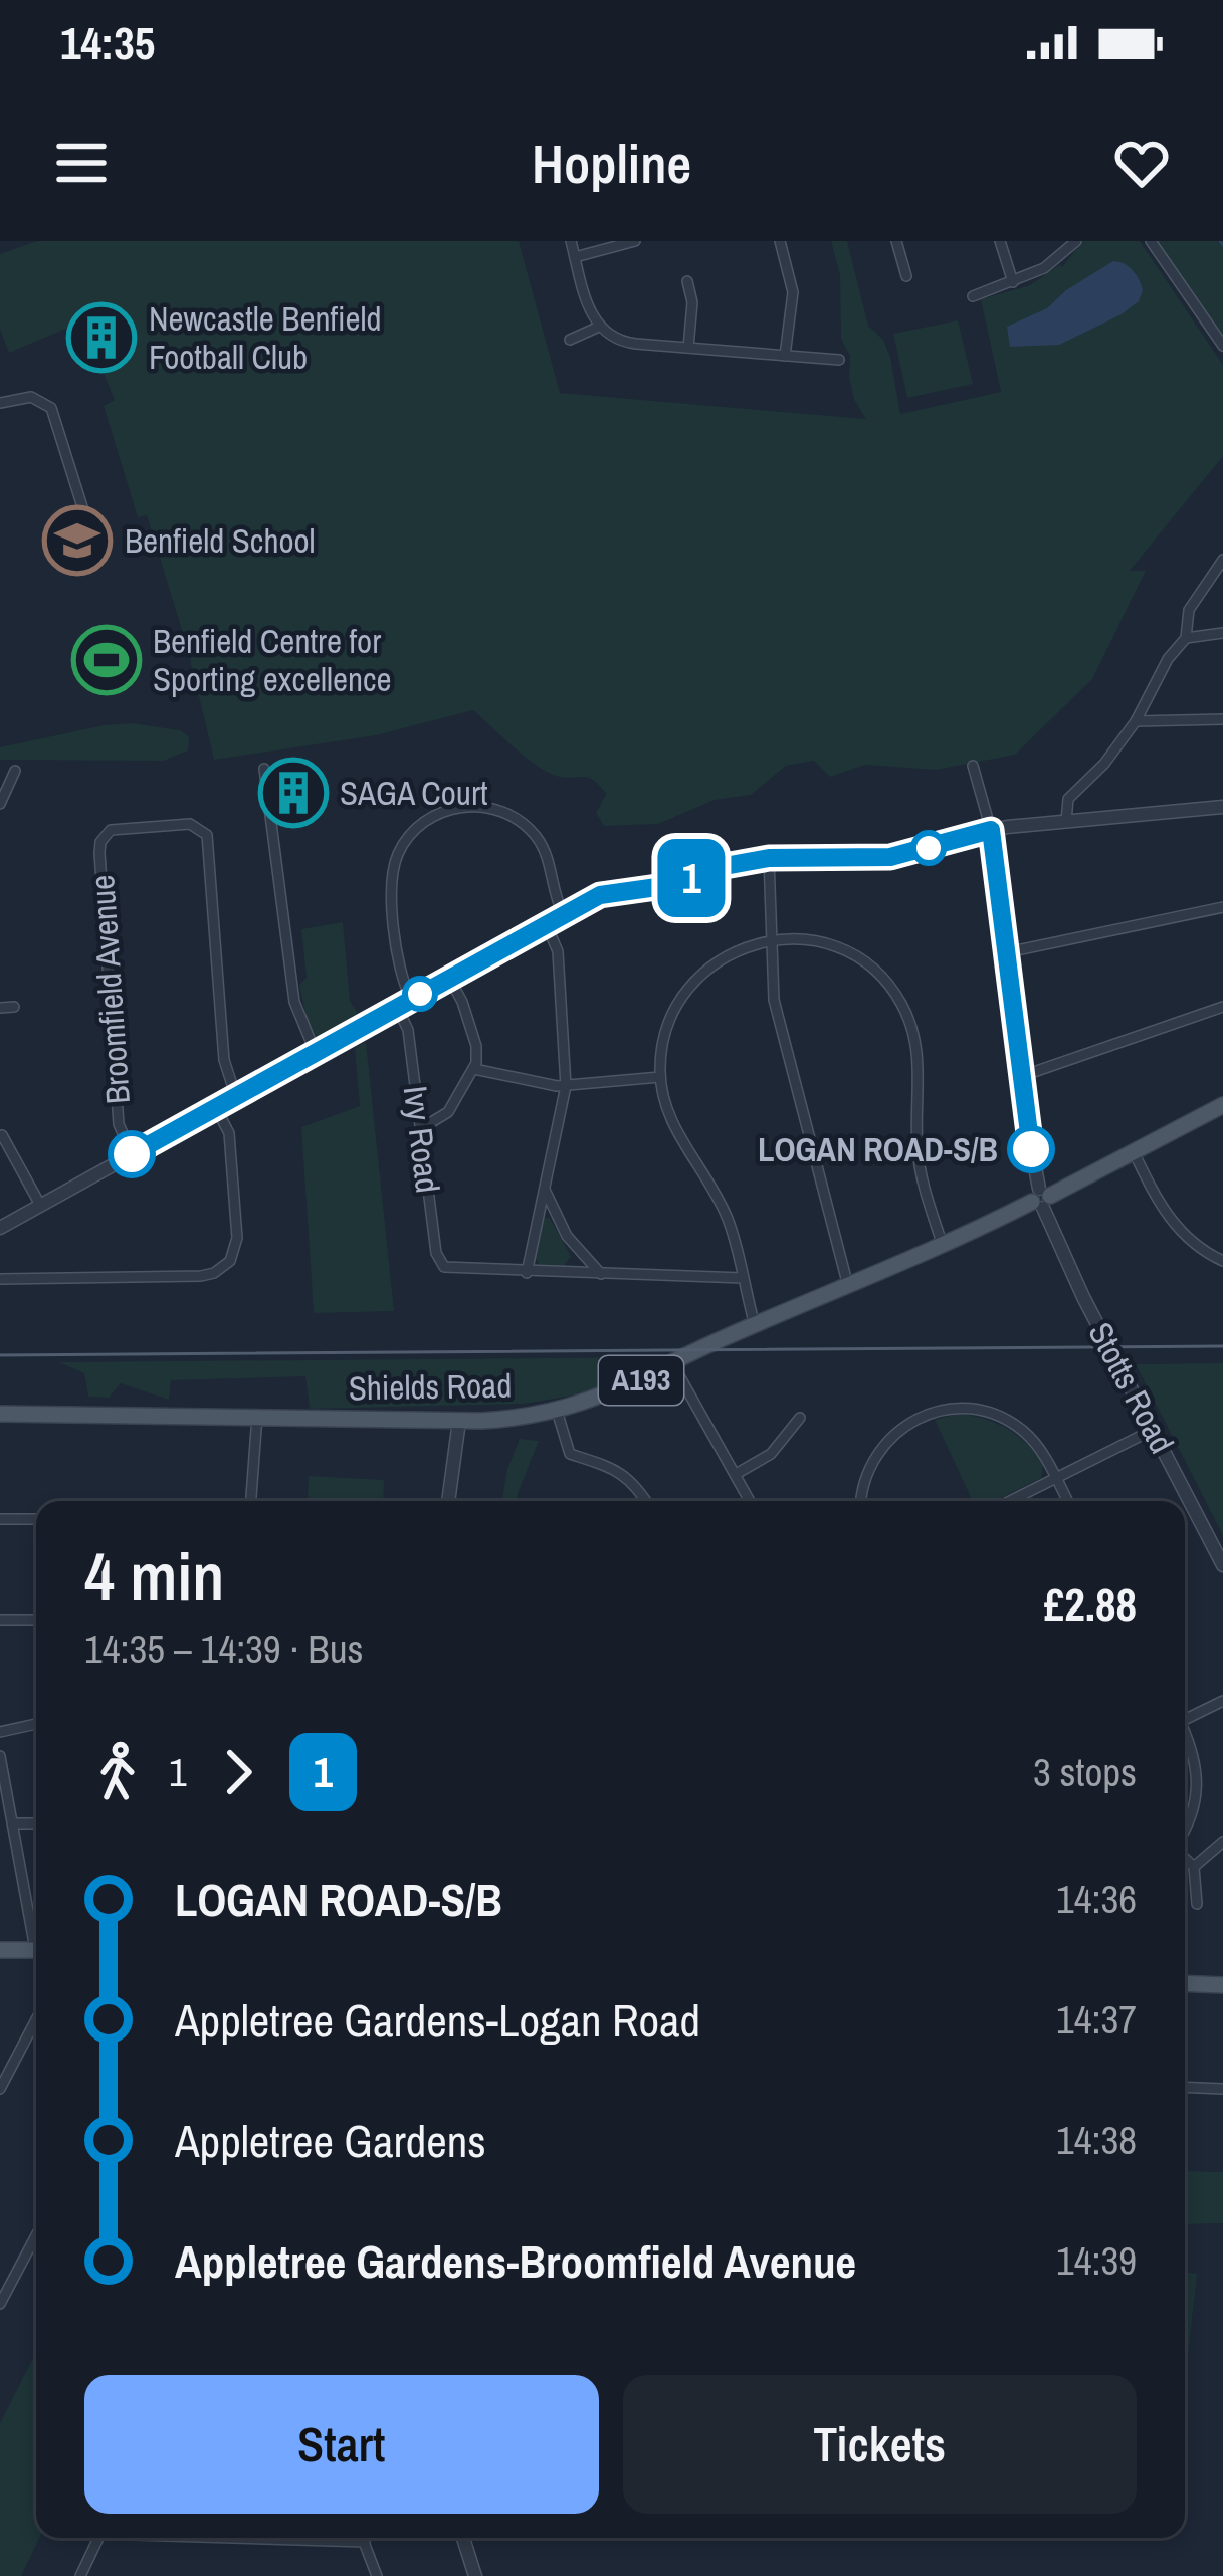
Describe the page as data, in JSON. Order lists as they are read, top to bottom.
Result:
{
  "streets": {
    "main road": ["A193", "Shields Road"],
    "street": ["Broomfield Avenue", "Ivy Road", "Stotts Road"]
  },
  "crossings": [
    ["Shields Road", "Stotts Road"]
  ],
  "places": {
    "building": ["Newcastle Benfield Football Club", "SAGA Court"],
    "school or university": ["Benfield School"],
    "sports": ["Benfield Centre for Sporting excellence"],
    "other": ["LOGAN ROAD-S/B"]
  },
  "lines": ["bus line 1"],
  "page": {
    "status": "14:35",
    "header": "Hopline",
    "on_map": "1",
    "heading": ["4 min", "14:35 – 14:39 · Bus", "£2.88"],
    "legs": ["1", "1", "3 stops"],
    "list": [
      {
        "name": "LOGAN ROAD-S/B",
        "value": "14:36"
      },
      {
        "name": "Appletree Gardens-Logan Road",
        "value": "14:37"
      },
      {
        "name": "Appletree Gardens",
        "value": "14:38"
      },
      {
        "name": "Appletree Gardens-Broomfield Avenue",
        "value": "14:39"
      }
    ],
    "buttons": ["Start", "Tickets"]
  }
}
